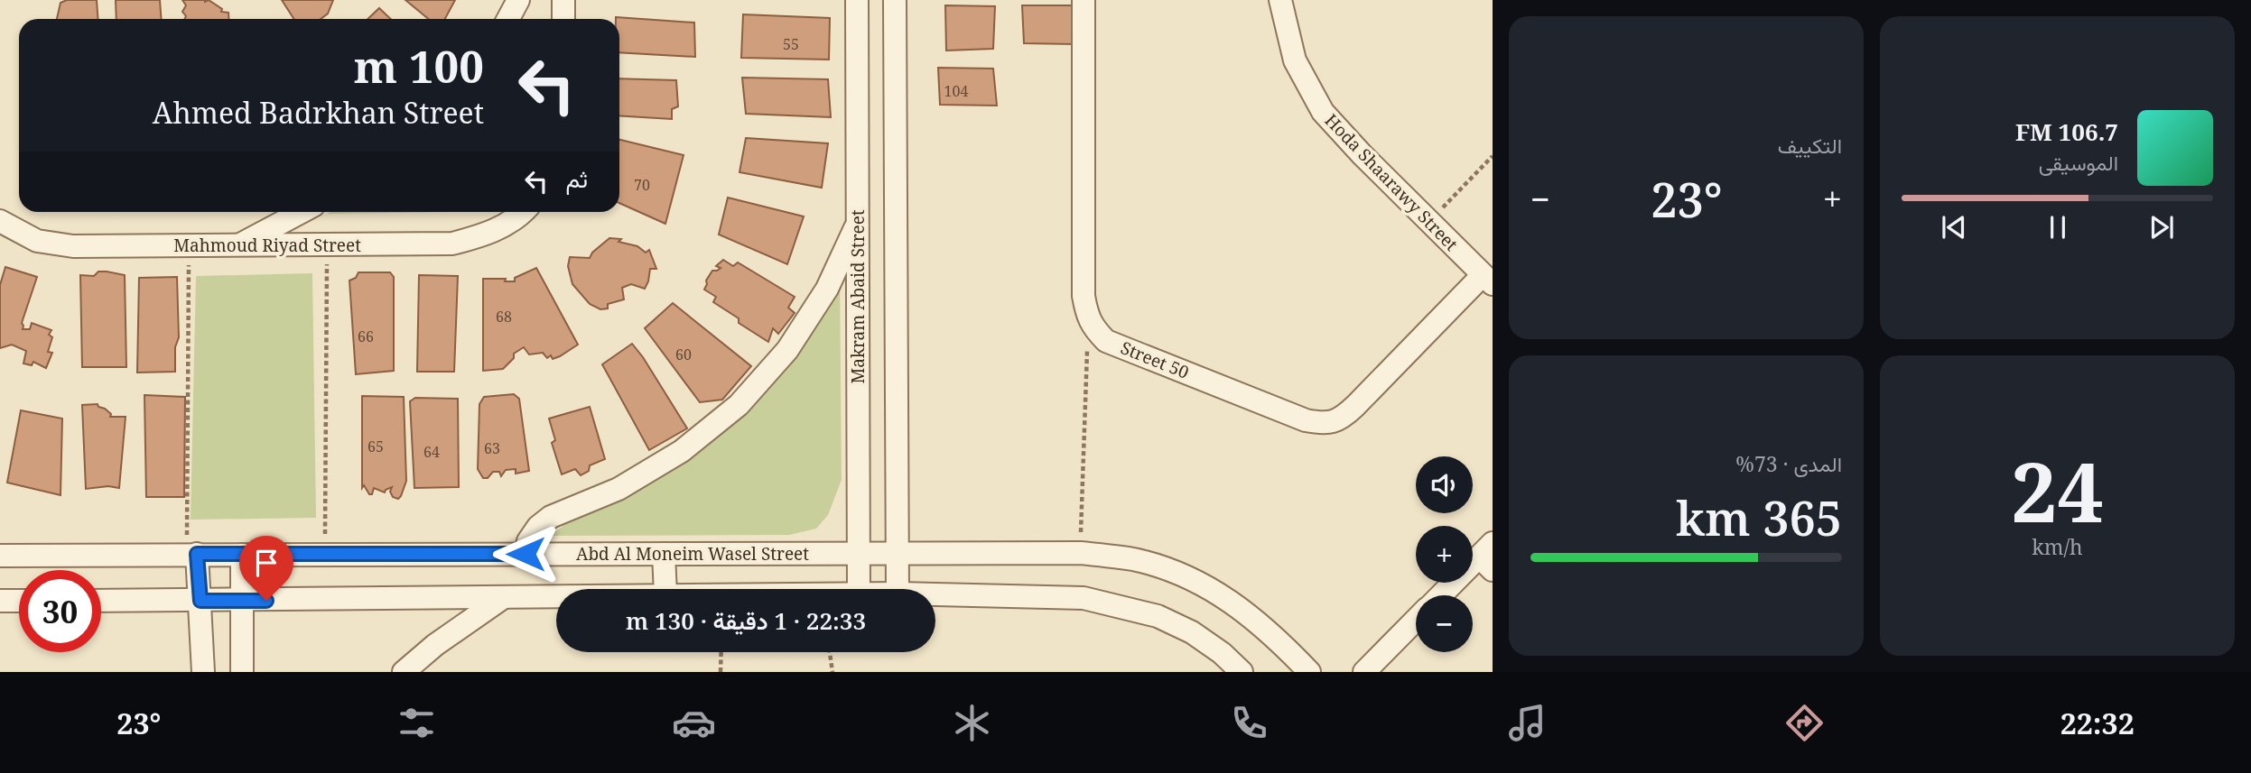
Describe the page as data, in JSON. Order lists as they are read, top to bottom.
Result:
{
  "streets": {
    "street": [
      "Hoda Shaarawy Street",
      "Mahmoud Riyad Street",
      "Makram Abaid Street",
      "Street 50",
      "Abd Al Moneim Wasel Street"
    ]
  },
  "crossings": [
    ["Hoda Shaarawy Street", "Street 50"],
    ["Makram Abaid Street", "Abd Al Moneim Wasel Street"]
  ],
  "house_numbers": [
    "55",
    "104",
    "70",
    "68",
    "66",
    "60",
    "65",
    "63",
    "64"
  ],
  "page": {
    "tile": [
      "التكييف",
      ["24", "km/h"],
      ["المدى · 73%", "365 km"]
    ],
    "turn": ["100 m", "Ahmed Badrkhan Street"],
    "song": ["106.7 FM", "الموسيقى"],
    "then": "ثم",
    "heat": ["−", "23°", "+"],
    "map_buttons": ["+", "−"],
    "limit": "30",
    "trip": "22:33 · 1 دقيقة · 130 m",
    "tabs": ["22:32", "23°"]
  }
}
